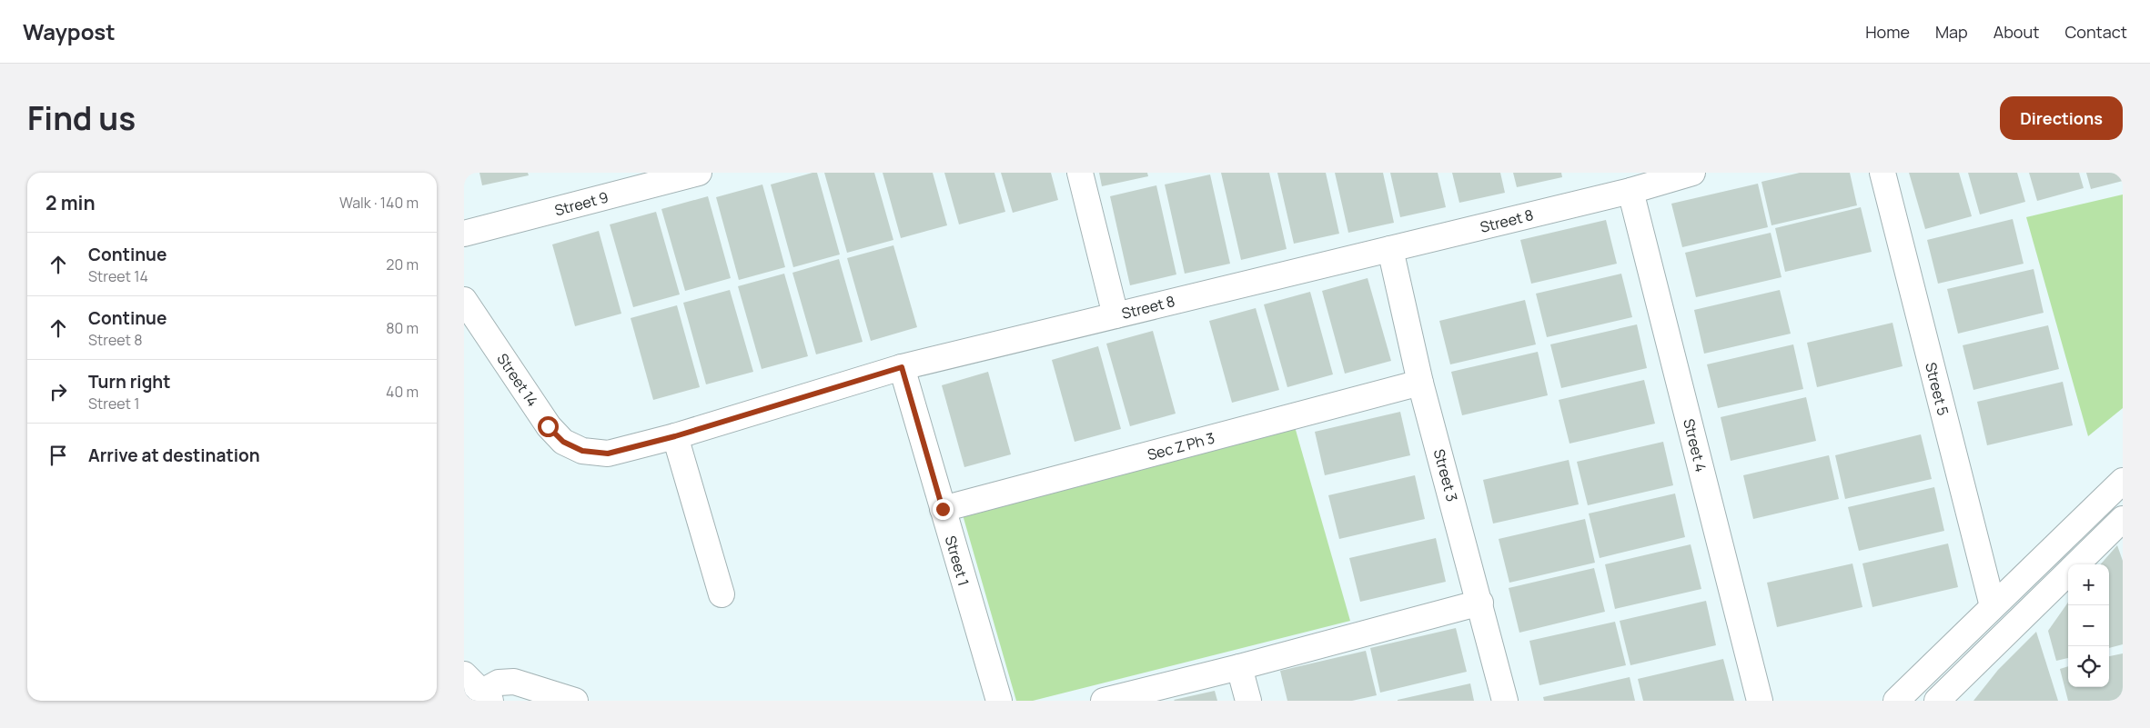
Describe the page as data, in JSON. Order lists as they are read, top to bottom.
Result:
{
  "streets": {
    "street": [
      "Street 9",
      "Street 8",
      "Street 14",
      "Street 5",
      "Street 4",
      "Sec Z Ph 3",
      "Street 3",
      "Street 1"
    ]
  },
  "crossings": [
    ["Street 8", "Street 14"],
    ["Street 8", "Street 4"],
    ["Street 8", "Street 3"],
    ["Street 8", "Street 1"],
    ["Sec Z Ph 3", "Street 3"],
    ["Sec Z Ph 3", "Street 1"]
  ],
  "page": {
    "header": "Waypost",
    "nav": [
      "Home",
      "Map",
      "About",
      "Contact"
    ],
    "title": "Find us",
    "buttons": "Directions",
    "heading": ["2 min", "Walk · 140 m"],
    "list": [
      ["Continue", "Street 14", "20 m"],
      ["Continue", "Street 8", "80 m"],
      ["Turn right", "Street 1", "40 m"],
      "Arrive at destination"
    ],
    "map_buttons": ["+", "−"]
  }
}
